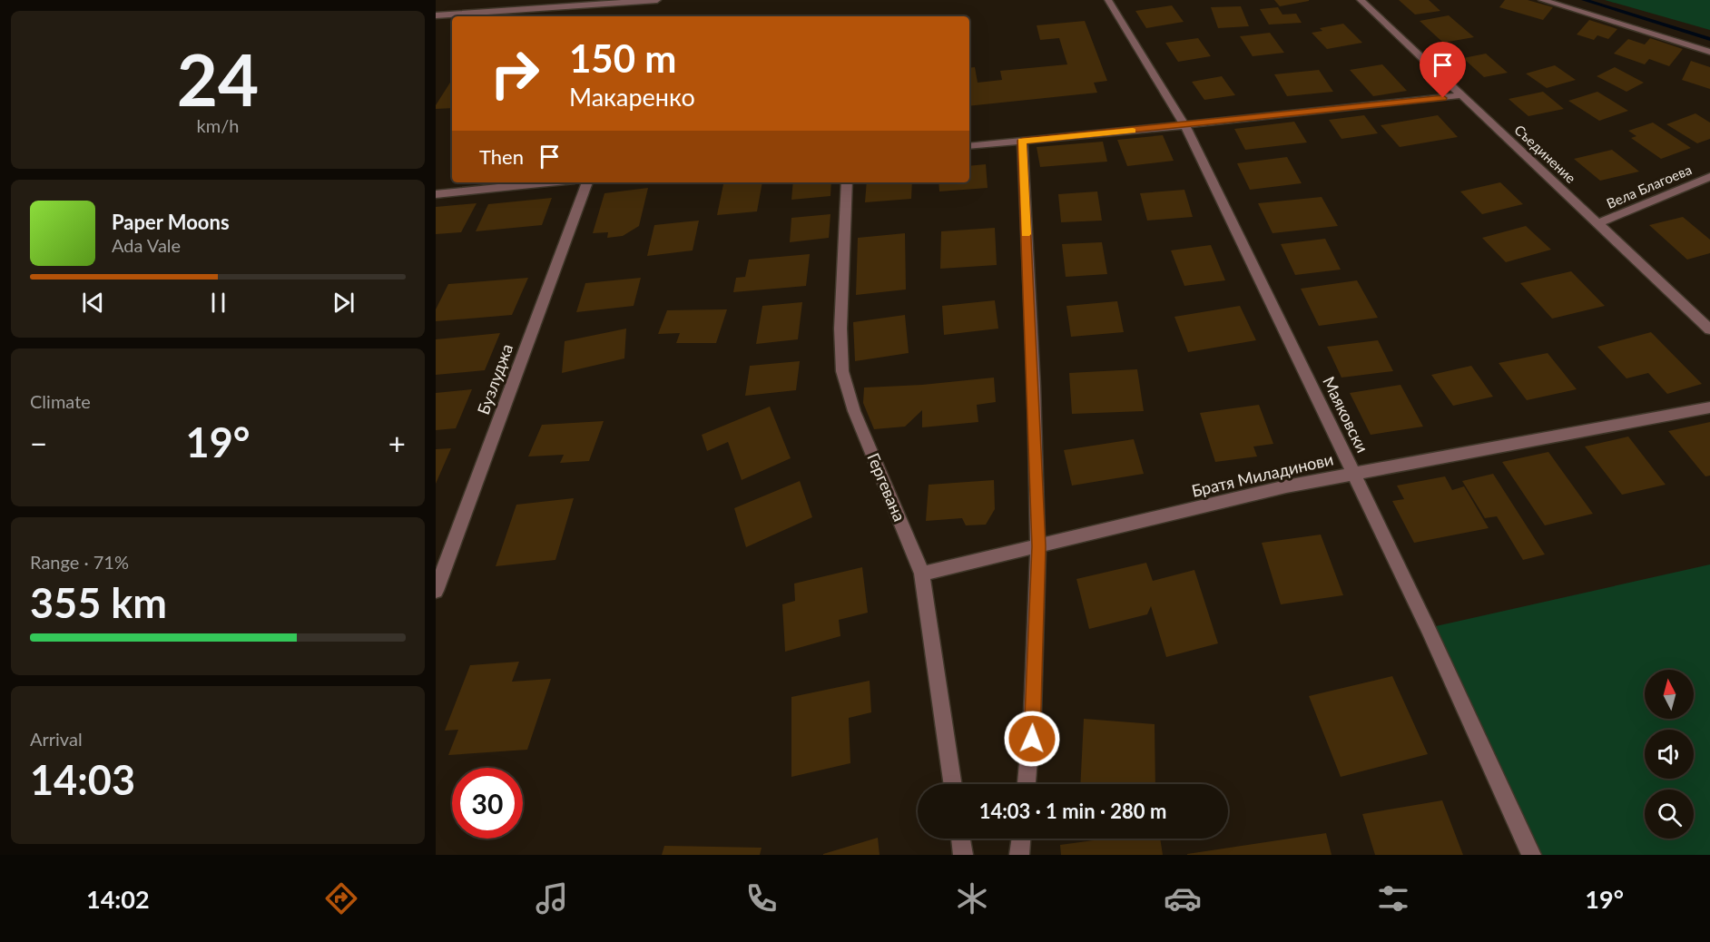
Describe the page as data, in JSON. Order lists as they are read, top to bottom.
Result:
{
  "streets": {
    "street": [
      "Съединение",
      "Вела Благоева",
      "Бузлуджа",
      "Маяковски",
      "Братя Миладинови",
      "Гергевана"
    ]
  },
  "crossings": [
    ["Съединение", "Вела Благоева"],
    ["Маяковски", "Братя Миладинови"],
    ["Братя Миладинови", "Гергевана"]
  ],
  "north": "top",
  "page": {
    "tile": [
      ["24", "km/h"],
      "Climate",
      ["Range · 71%", "355 km"],
      ["Arrival", "14:03"]
    ],
    "turn": ["150 m", "Макаренко"],
    "then": "Then",
    "song": ["Paper Moons", "Ada Vale"],
    "heat": ["−", "19°", "+"],
    "limit": "30",
    "trip": "14:03 · 1 min · 280 m",
    "tabs": ["14:02", "19°"]
  }
}
